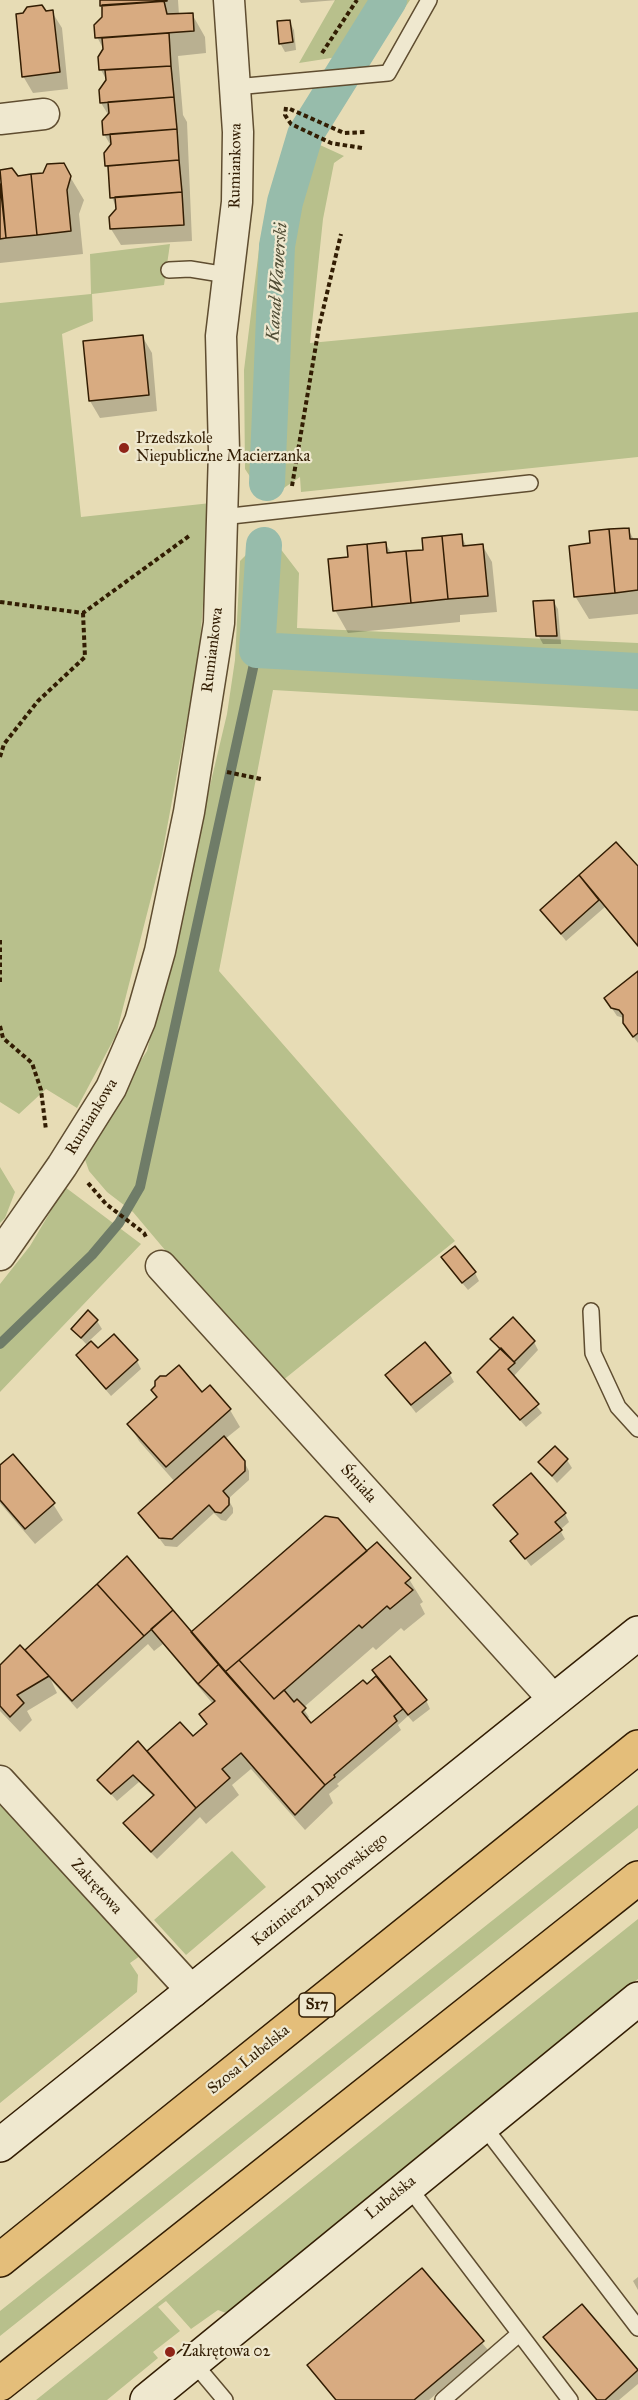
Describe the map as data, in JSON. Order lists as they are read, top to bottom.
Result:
{
  "streets": {
    "highway": ["S17", "Szosa Lubelska"],
    "street": [
      "Rumiankowa",
      "Śmiała",
      "Zakrętowa",
      "Kazimierza Dąbrowskiego",
      "Lubelska"
    ]
  },
  "crossings": [
    ["Śmiała", "Kazimierza Dąbrowskiego"],
    ["Zakrętowa", "Kazimierza Dąbrowskiego"]
  ],
  "water": ["Kanał Wawerski"],
  "places": ["Przedszkole Niepubliczne Macierzanka", "Zakrętowa 02"]
}
